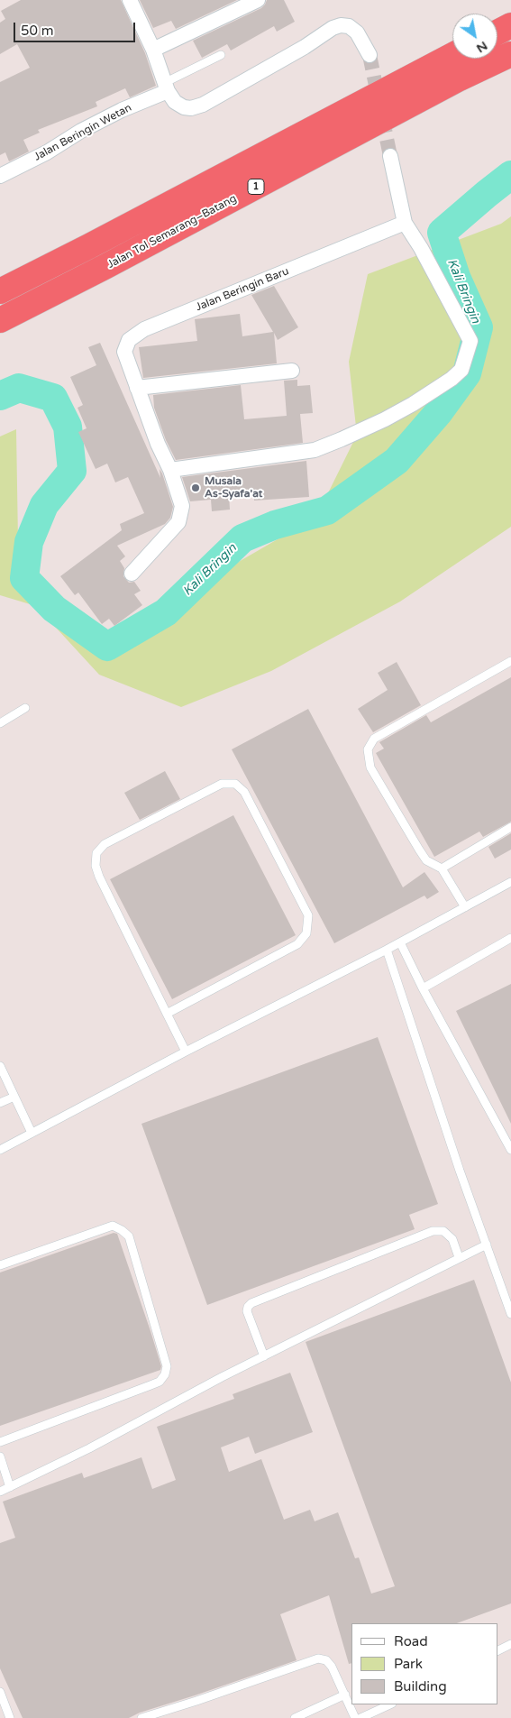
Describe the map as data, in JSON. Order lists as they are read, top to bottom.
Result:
{
  "streets": {
    "highway": ["1", "Jalan Tol Semarang–Batang"],
    "street": ["Jalan Beringin Wetan", "Jalan Beringin Baru"]
  },
  "water": ["Kali Bringin"],
  "places": ["Musala As-Syafa'at"],
  "legend": ["Road", "Park", "Building"],
  "scale_bar": "50 m",
  "north": "bottom right"
}
